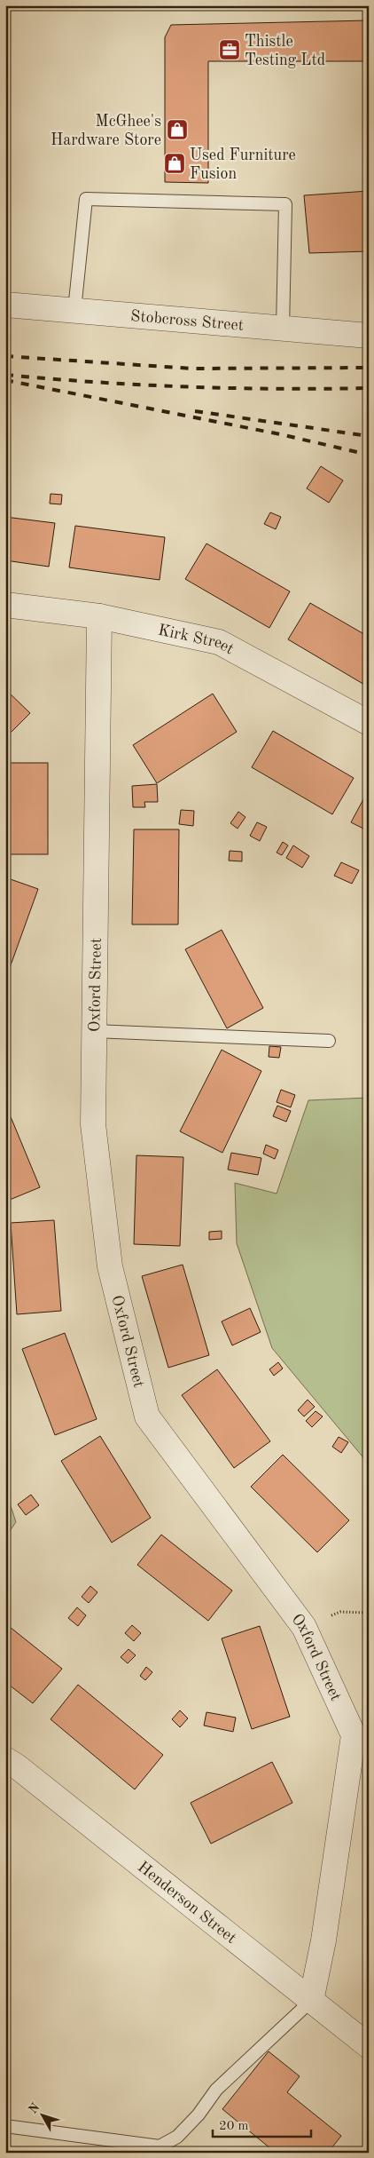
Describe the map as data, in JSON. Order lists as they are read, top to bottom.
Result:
{
  "streets": {
    "street": [
      "Stobcross Street",
      "Kirk Street",
      "Oxford Street",
      "Henderson Street"
    ]
  },
  "crossings": [
    ["Kirk Street", "Oxford Street"],
    ["Oxford Street", "Henderson Street"]
  ],
  "places": {
    "office": ["Thistle Testing Ltd"],
    "shop": ["McGhee's Hardware Store", "Used Furniture Fusion"]
  },
  "scale_bar": "20 m",
  "north": "top left"
}
